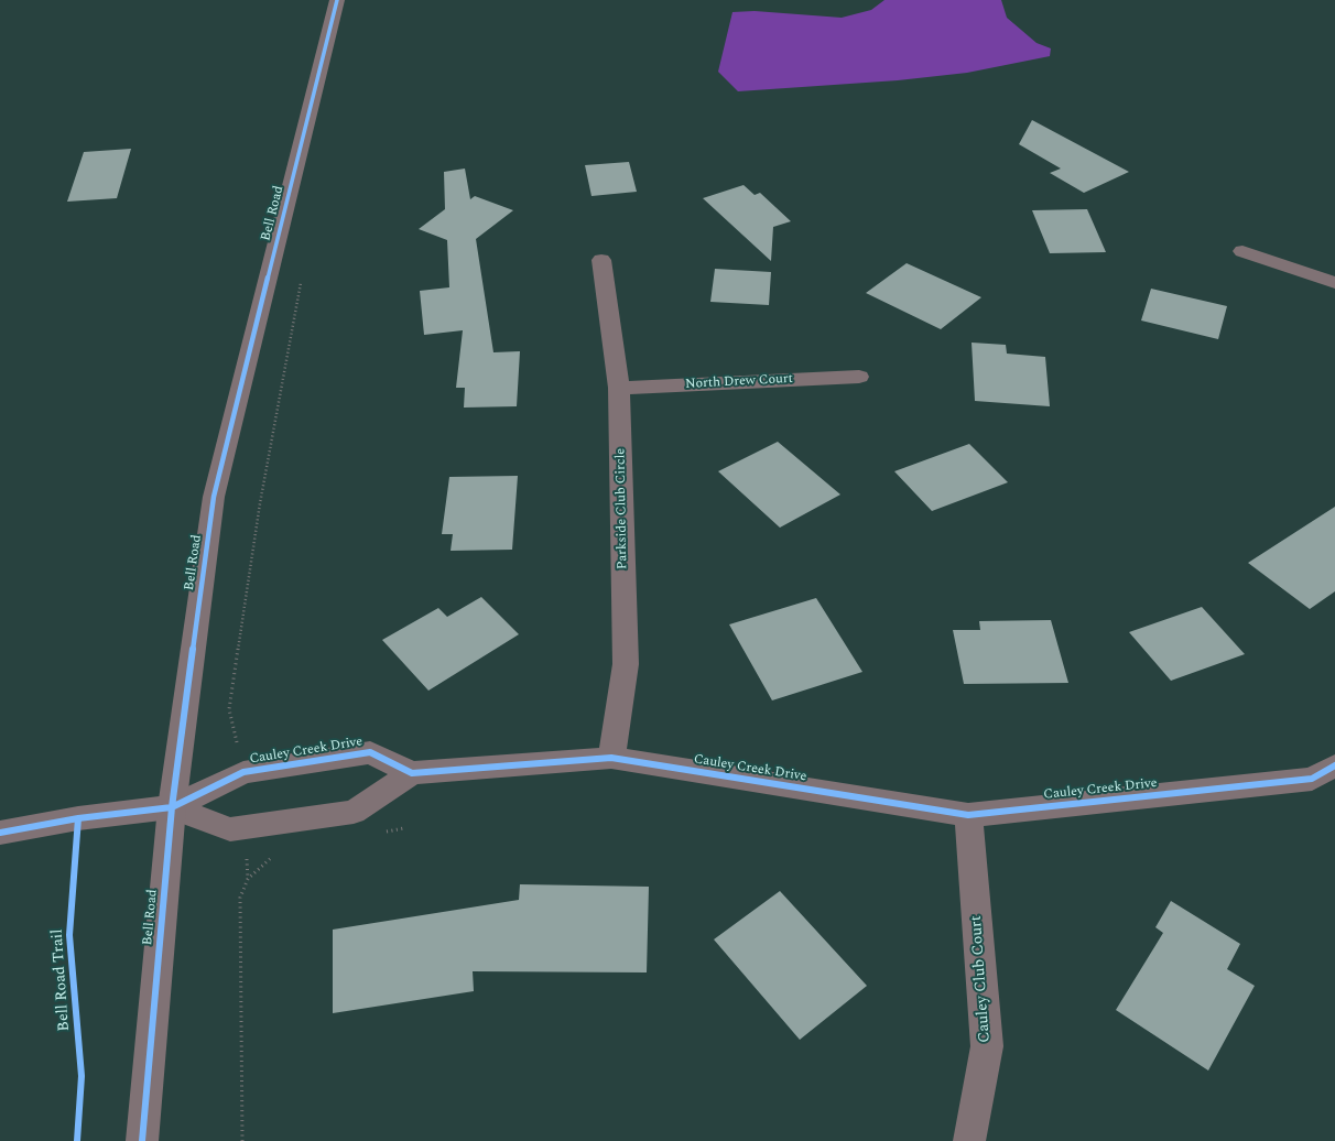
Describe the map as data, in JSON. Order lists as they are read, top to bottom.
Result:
{
  "streets": {
    "street": [
      "Bell Road",
      "North Drew Court",
      "Parkside Club Circle",
      "Cauley Creek Drive",
      "Cauley Club Court"
    ],
    "cycle path": ["Bell Road Trail"]
  },
  "crossings": [
    ["Bell Road", "Cauley Creek Drive"],
    ["North Drew Court", "Parkside Club Circle"],
    ["Parkside Club Circle", "Cauley Creek Drive"],
    ["Cauley Creek Drive", "Cauley Club Court"]
  ]
}
